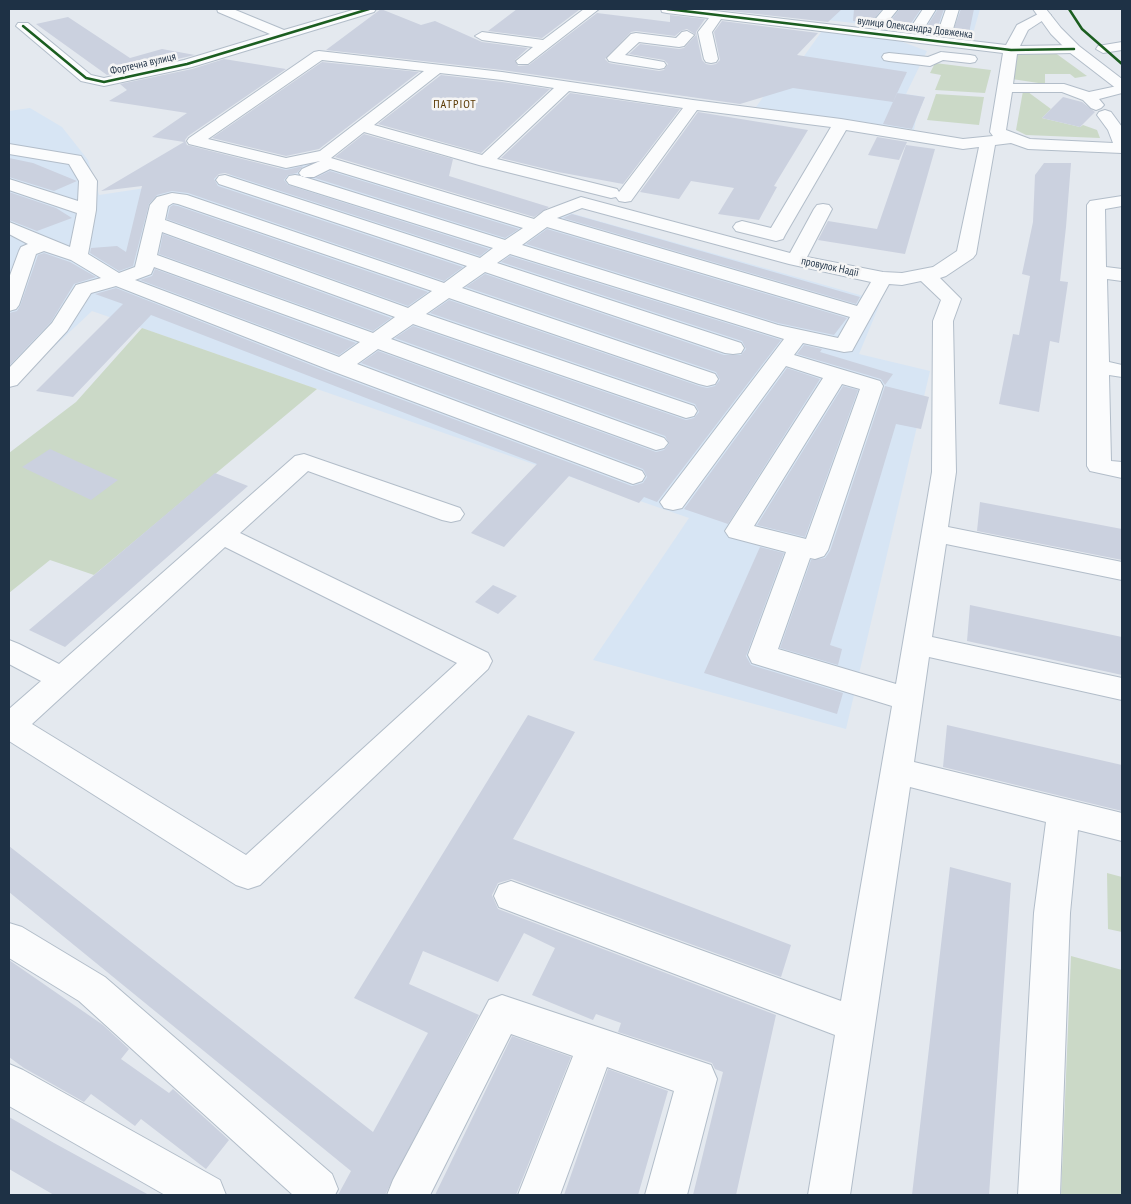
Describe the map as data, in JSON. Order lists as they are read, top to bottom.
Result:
{
  "streets": {
    "street": ["вулиця Олександра Довженка", "Фортечна вулиця", "провулок Надії"]
  },
  "districts": ["ПАТРІОТ"]
}
